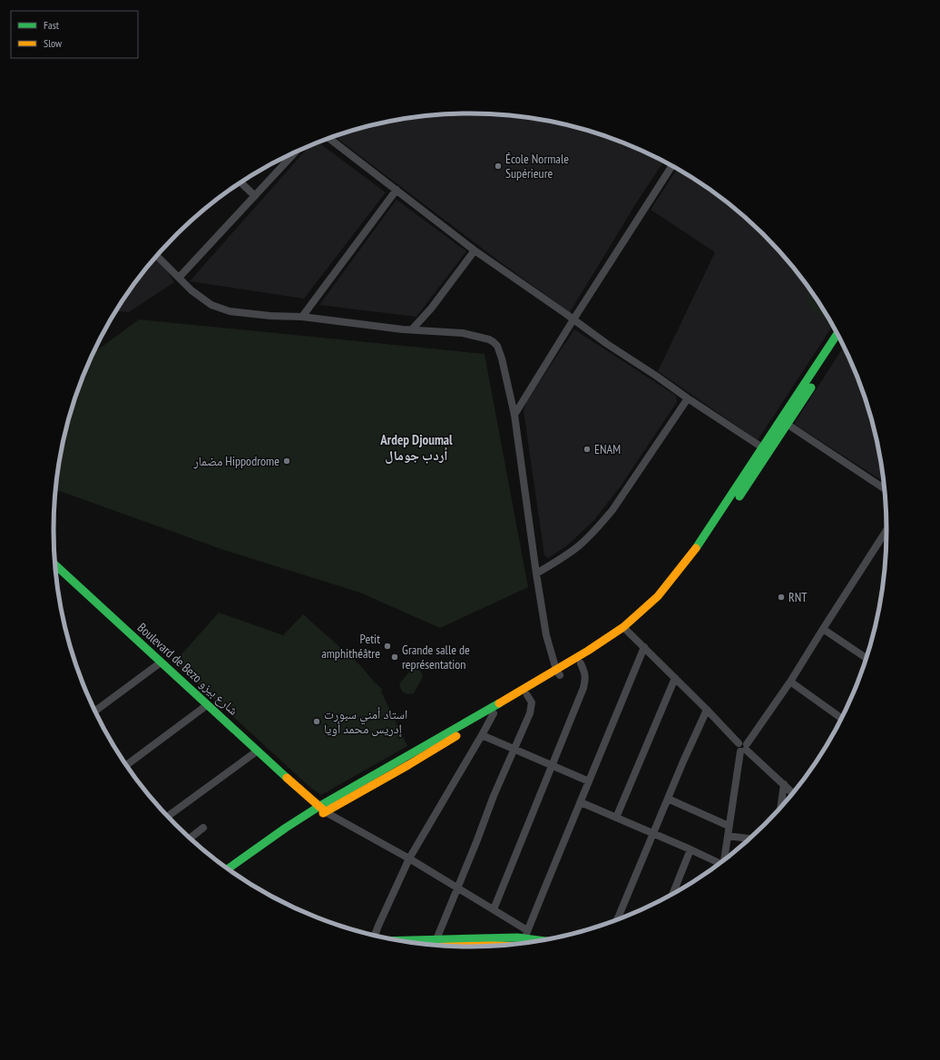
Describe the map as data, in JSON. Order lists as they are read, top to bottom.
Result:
{
  "streets": {
    "main road": ["Boulevard de Bezo شارع بيزو"]
  },
  "districts": ["Ardep Djoumal أردب جومال"],
  "places": [
    "École Normale Supérieure",
    "ENAM",
    "مضمار Hippodrome",
    "RNT",
    "Petit amphithéâtre",
    "Grande salle de représentation",
    "استاد أمني سبورت إدريس محمد أويا"
  ],
  "legend": ["Fast", "Slow"]
}
